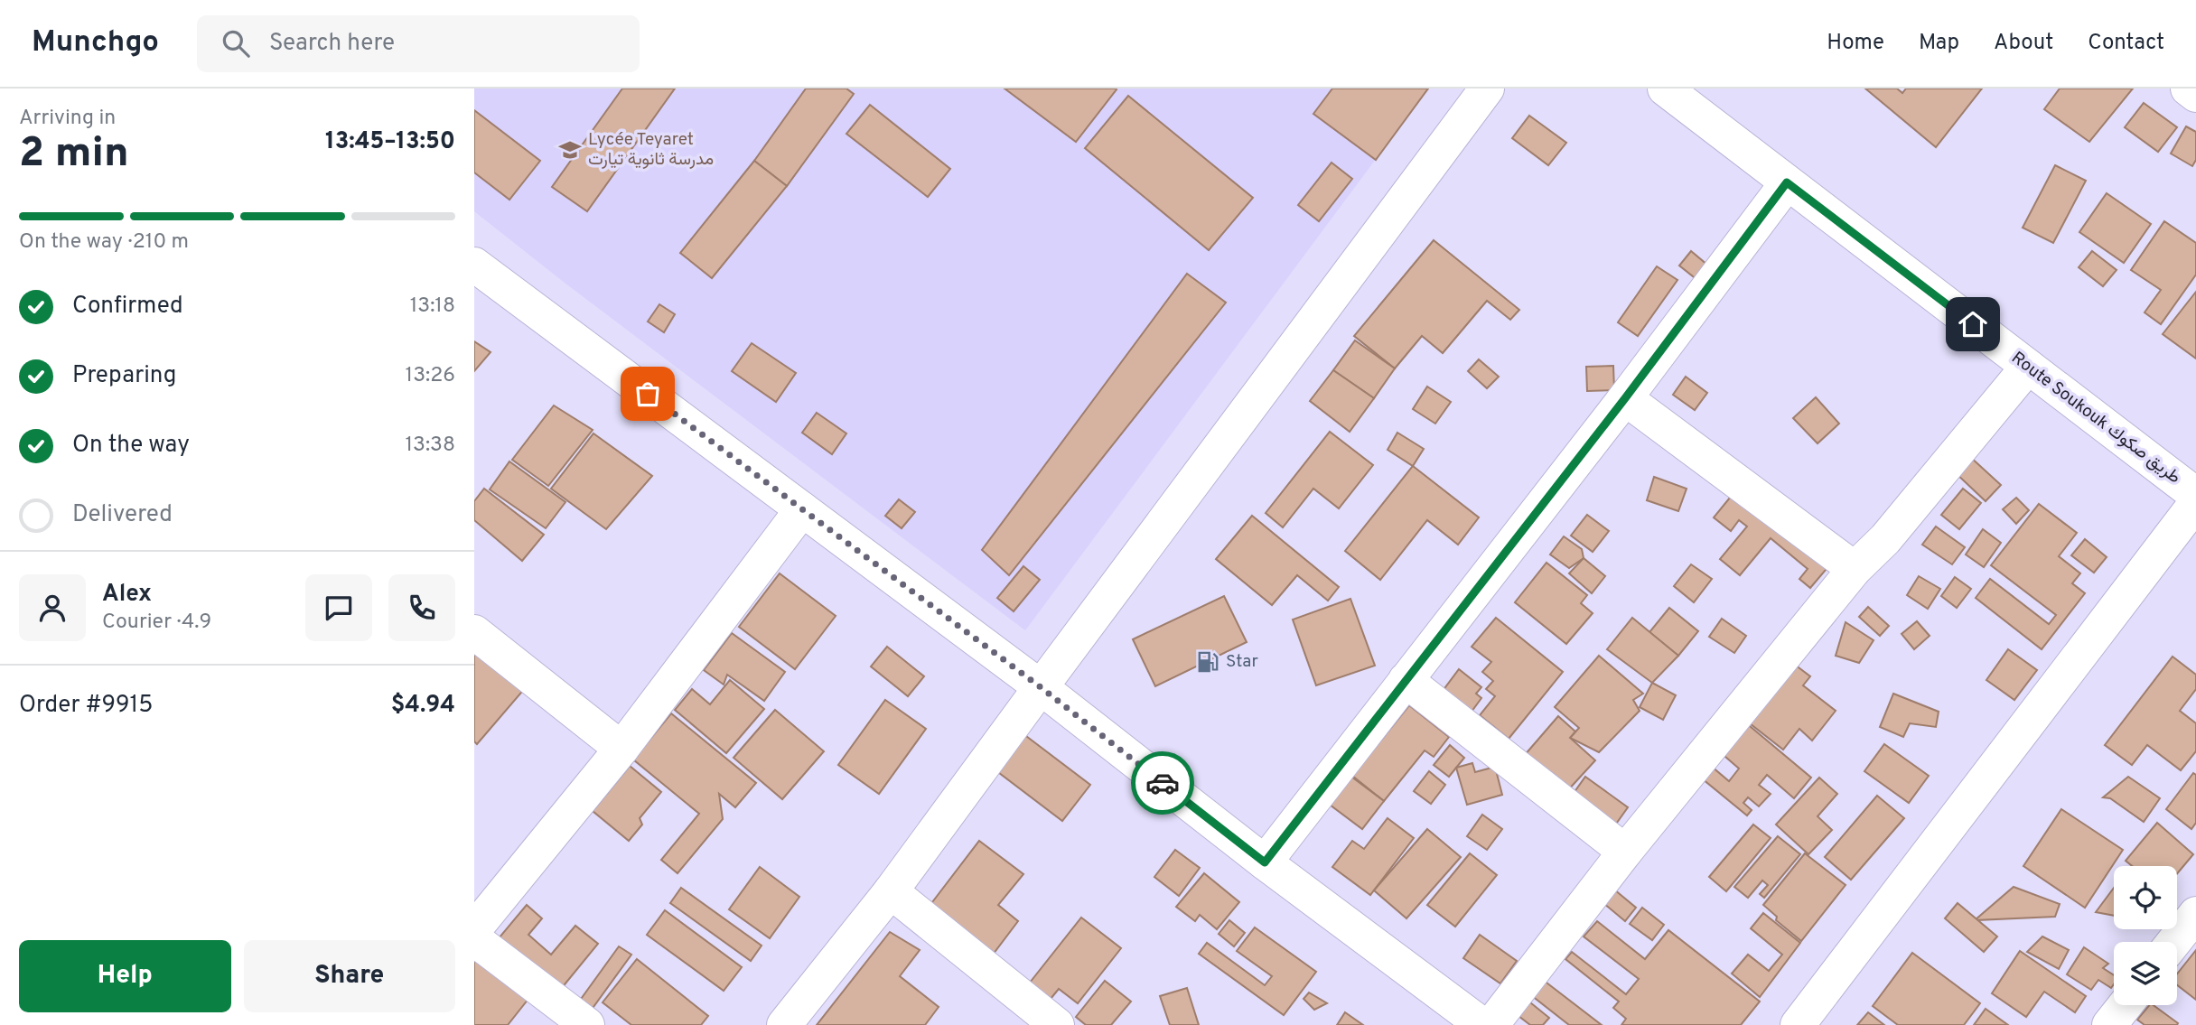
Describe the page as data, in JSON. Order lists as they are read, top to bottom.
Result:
{
  "streets": {
    "street": ["Route Soukouk طريق صكوك"]
  },
  "places": {
    "school or university": ["Lycée Teyaret مدرسة ثانوية تيارت"],
    "fuel station": ["Star"]
  },
  "page": {
    "header": "Munchgo",
    "search": "Search here",
    "nav": [
      "Home",
      "Map",
      "About",
      "Contact"
    ],
    "heading": ["2 min", "Arriving in", "13:45–13:50"],
    "panel": [
      "Alex",
      "Courier · 4.9",
      "Order #9915",
      "$4.94"
    ],
    "bar": "On the way · 210 m",
    "list": [
      ["Confirmed", "13:18"],
      ["Preparing", "13:26"],
      ["On the way", "13:38"],
      "Delivered"
    ],
    "buttons": ["Help", "Share"]
  }
}
